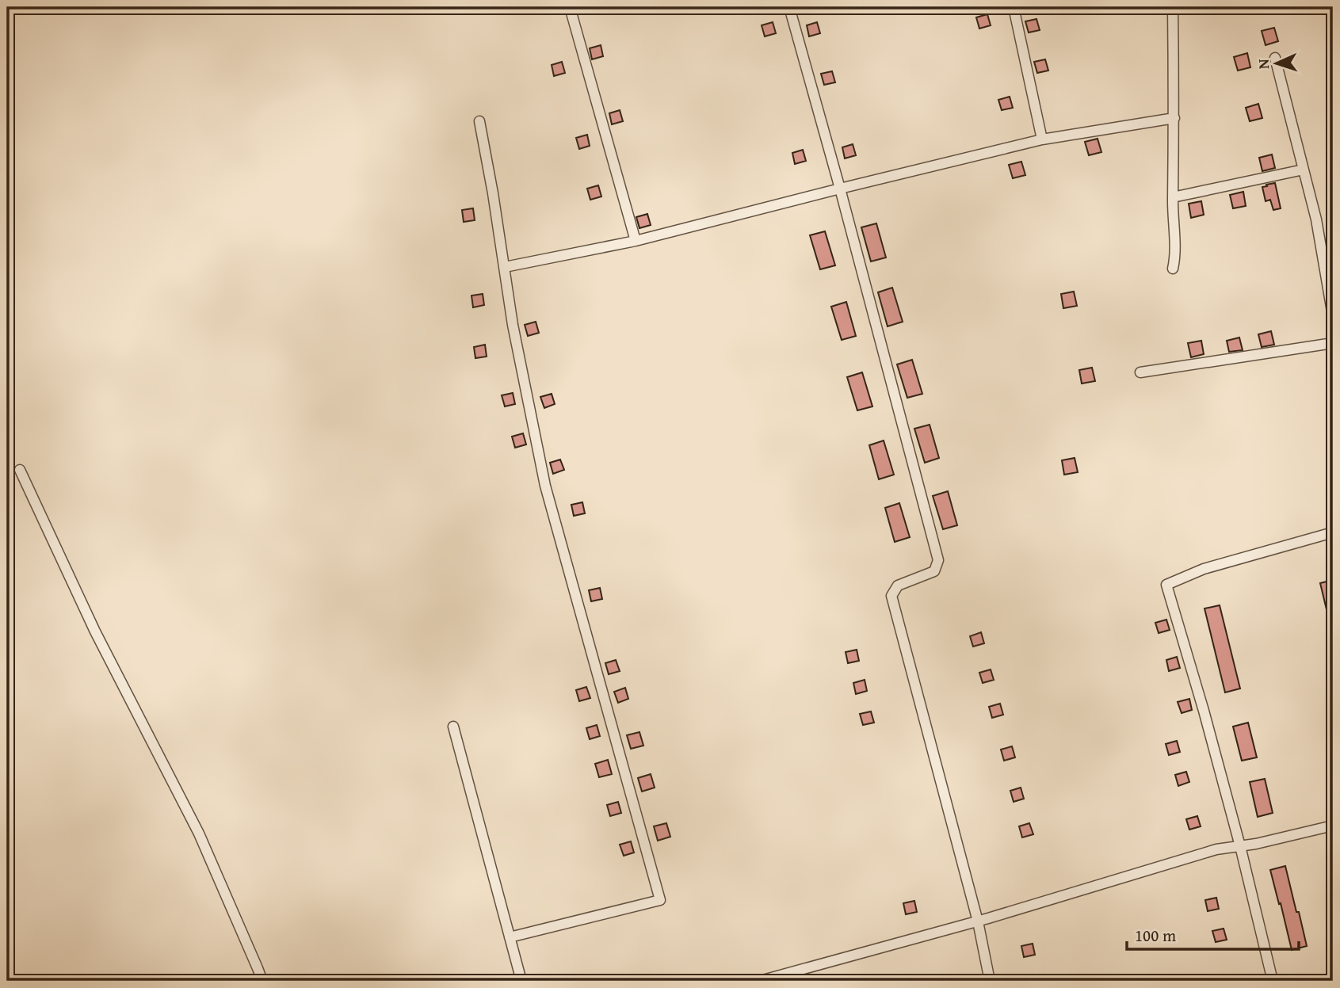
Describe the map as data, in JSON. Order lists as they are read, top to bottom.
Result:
{
  "scale_bar": "100 m",
  "north": "left"
}
